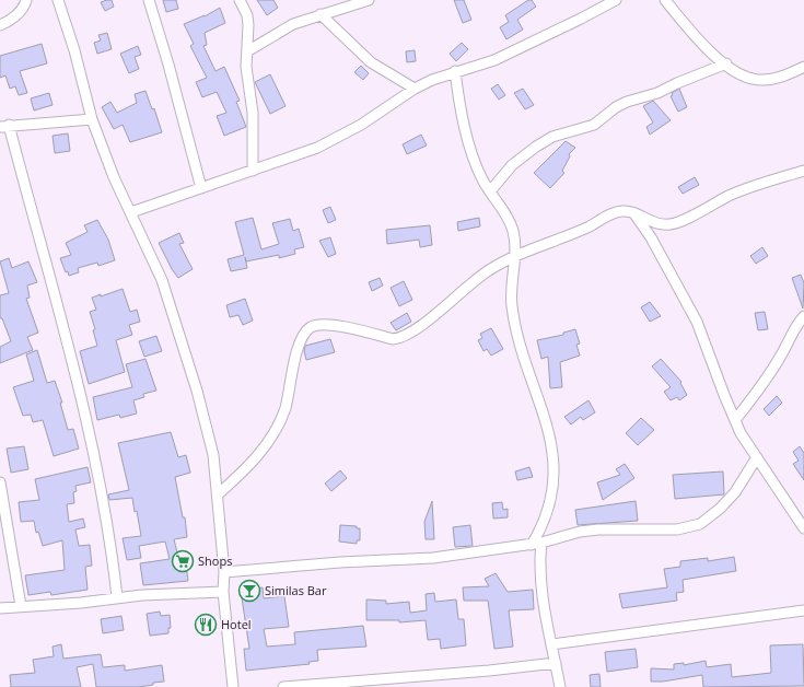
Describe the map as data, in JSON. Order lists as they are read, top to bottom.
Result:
{
  "places": {
    "supermarket": ["Shops"],
    "bar": ["Similas Bar"],
    "restaurant": ["Hotel"]
  }
}
